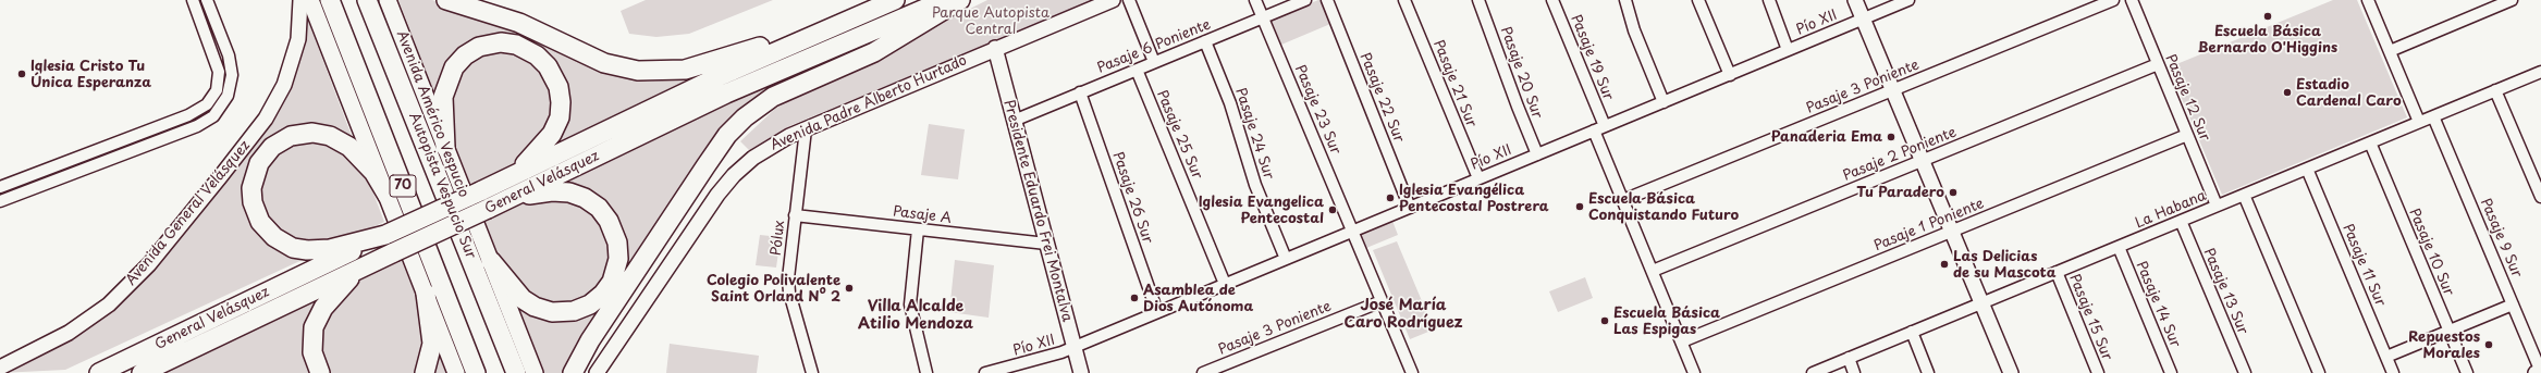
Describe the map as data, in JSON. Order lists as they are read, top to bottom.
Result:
{
  "streets": {
    "highway": ["General Velásquez", "70", "Autopista Vespucio Sur"],
    "main road": ["Avenida Américo Vespucio"],
    "street": [
      "Pío XII",
      "Pasaje 6 Poniente",
      "Pasaje 19 Sur",
      "Pasaje 20 Sur",
      "Pasaje 21 Sur",
      "Pasaje 3 Poniente",
      "Pasaje 22 Sur",
      "Pasaje 12 Sur",
      "Avenida Padre Alberto Hurtado",
      "Pasaje 23 Sur",
      "Pasaje 24 Sur",
      "Pasaje 25 Sur",
      "Pasaje 2 Poniente",
      "Pasaje 26 Sur",
      "La Habana",
      "Presidente Eduardo Frei Montalva",
      "Avenida General Velásquez",
      "Pasaje A",
      "Pasaje 1 Poniente",
      "Pólux",
      "Pasaje 9 Sur",
      "Pasaje 10 Sur",
      "Pasaje 11 Sur",
      "Pasaje 13 Sur",
      "Pasaje 14 Sur",
      "Pasaje 15 Sur"
    ]
  },
  "crossings": [
    ["Pío XII", "Pasaje 19 Sur"],
    ["Pío XII", "Pasaje 20 Sur"],
    ["Pío XII", "Pasaje 21 Sur"],
    ["Pío XII", "Pasaje 22 Sur"],
    ["Pío XII", "Pasaje 23 Sur"],
    ["Pío XII", "Pasaje 24 Sur"],
    ["Pío XII", "Pasaje 25 Sur"],
    ["Pío XII", "Pasaje 26 Sur"],
    ["Pío XII", "Presidente Eduardo Frei Montalva"],
    ["Pasaje 6 Poniente", "Pasaje 23 Sur"],
    ["Pasaje 6 Poniente", "Pasaje 24 Sur"],
    ["Pasaje 6 Poniente", "Pasaje 25 Sur"],
    ["Pasaje 6 Poniente", "Pasaje 26 Sur"],
    ["Pasaje 6 Poniente", "Presidente Eduardo Frei Montalva"],
    ["Pasaje 19 Sur", "Pasaje 3 Poniente"],
    ["Pasaje 19 Sur", "Pasaje 2 Poniente"],
    ["Pasaje 19 Sur", "Pasaje 1 Poniente"],
    ["Pasaje 3 Poniente", "Pasaje 23 Sur"],
    ["Pasaje 12 Sur", "Pasaje 2 Poniente"],
    ["Pasaje 12 Sur", "La Habana"],
    ["Pasaje 12 Sur", "Pasaje 1 Poniente"],
    ["Avenida Padre Alberto Hurtado", "Presidente Eduardo Frei Montalva"],
    ["Avenida Padre Alberto Hurtado", "Pólux"],
    ["La Habana", "Pasaje 9 Sur"],
    ["La Habana", "Pasaje 10 Sur"],
    ["La Habana", "Pasaje 11 Sur"],
    ["La Habana", "Pasaje 13 Sur"],
    ["La Habana", "Pasaje 14 Sur"],
    ["La Habana", "Pasaje 15 Sur"],
    ["Presidente Eduardo Frei Montalva", "Pasaje A"],
    ["Pasaje A", "Pólux"]
  ],
  "districts": ["José María Caro Rodríguez", "Villa Alcalde Atilio Mendoza"],
  "parks": ["Parque Autopista Central"],
  "places": [
    "Escuela Básica Bernardo O'Higgins",
    "Iglesia Cristo Tu Única Esperanza",
    "Estadio Cardenal Caro",
    "Panaderia Ema",
    "Tu Paradero",
    "Iglesia Evangélica Pentecostal Postrera",
    "Escuela Básica Conquistando Futuro",
    "Iglesia Evangelica Pentecostal",
    "Las Delicias de su Mascota",
    "Colegio Polivalente Saint Orland Nº 2",
    "Asamblea de Dios Autónoma",
    "Escuela Básica Las Espigas",
    "Repuestos Morales"
  ]
}
